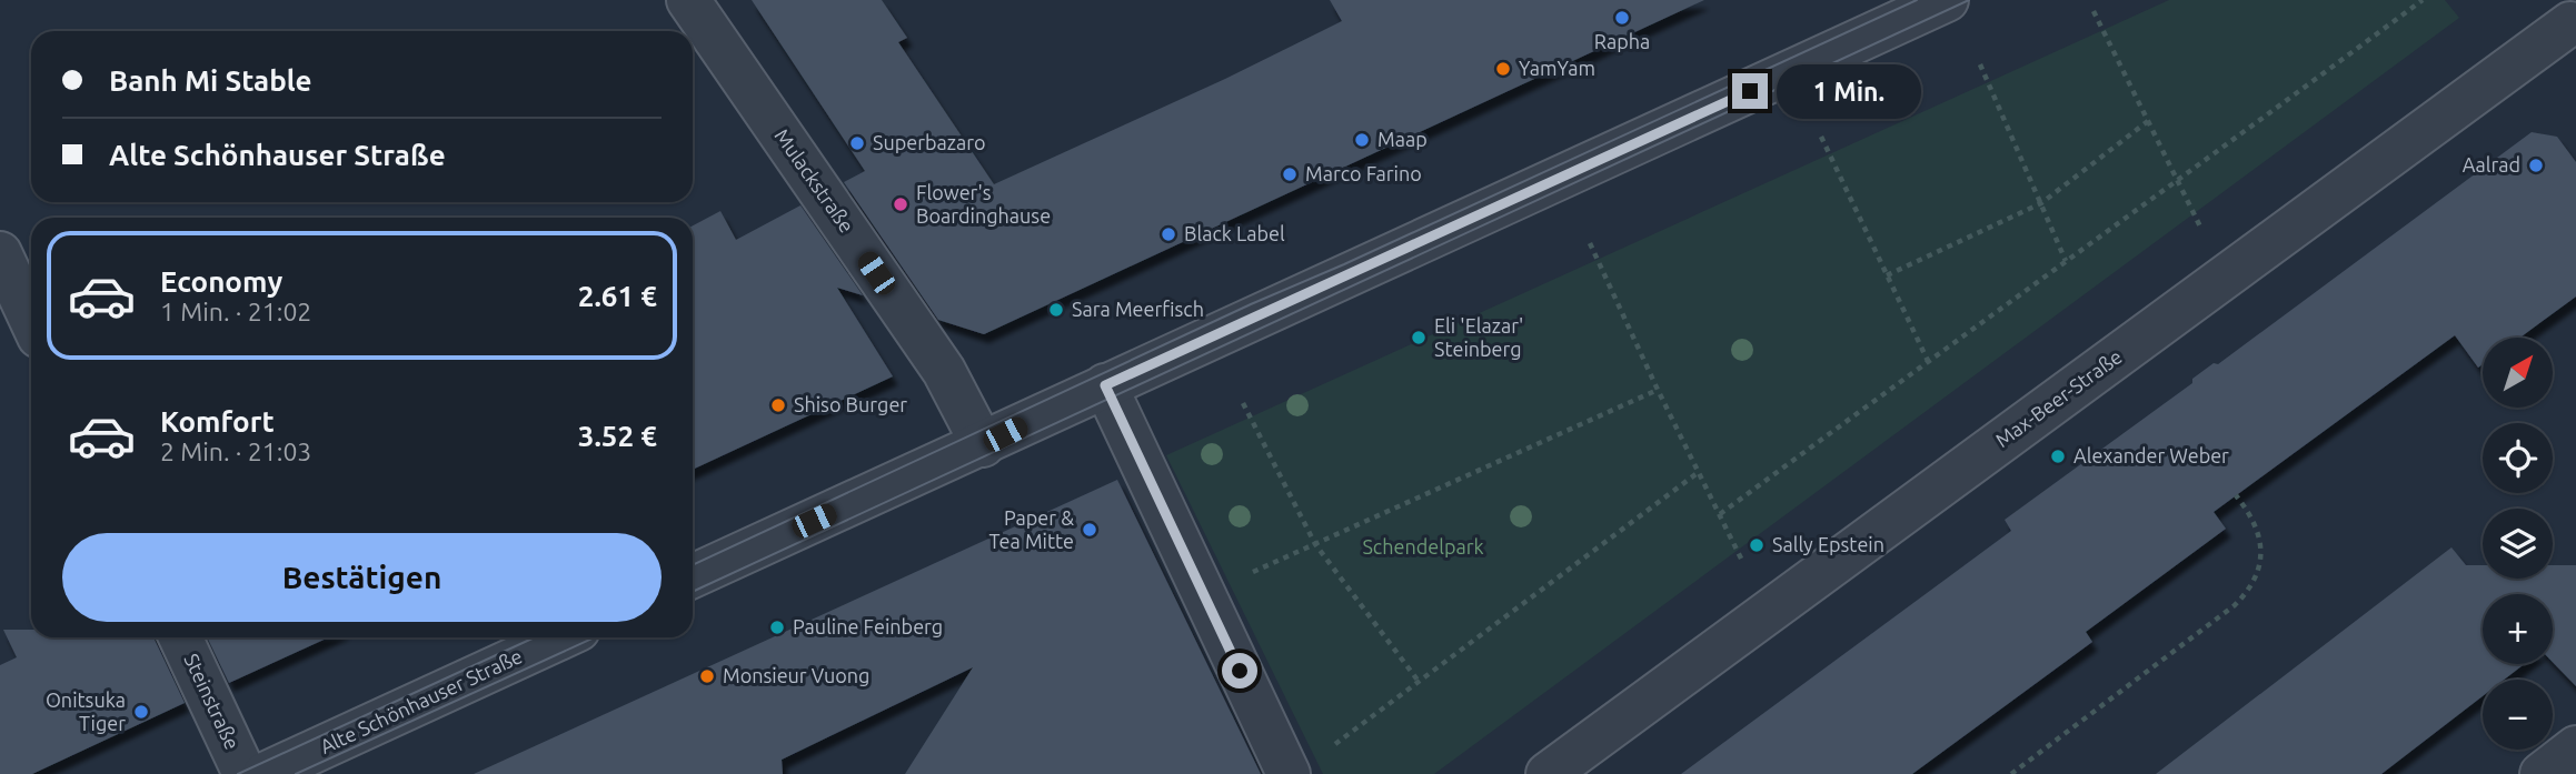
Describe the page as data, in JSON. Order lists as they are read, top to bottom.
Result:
{
  "streets": {
    "street": [
      "Mulackstraße",
      "Max-Beer-Straße",
      "Steinstraße",
      "Alte Schönhauser Straße"
    ]
  },
  "parks": ["Schendelpark"],
  "places": [
    "Rapha",
    "YamYam",
    "Maap",
    "Superbazaro",
    "Aalrad",
    "Marco Farino",
    "Flower's Boardinghause",
    "Black Label",
    "Sara Meerfisch",
    "Eli 'Elazar' Steinberg",
    "Shiso Burger",
    "Alexander Weber",
    "Paper & Tea Mitte",
    "Sally Epstein",
    "Pauline Feinberg",
    "Monsieur Vuong",
    "Onitsuka Tiger"
  ],
  "north": "top right",
  "page": {
    "banner": ["Banh Mi Stable", "Alte Schönhauser Straße"],
    "bubble": "1 Min.",
    "list": [
      {
        "name": "Economy",
        "note": "1 Min. · 21:02",
        "value": "2.61 €"
      },
      {
        "name": "Komfort",
        "note": "2 Min. · 21:03",
        "value": "3.52 €"
      }
    ],
    "map_buttons": ["+", "−"],
    "buttons": "Bestätigen"
  }
}
